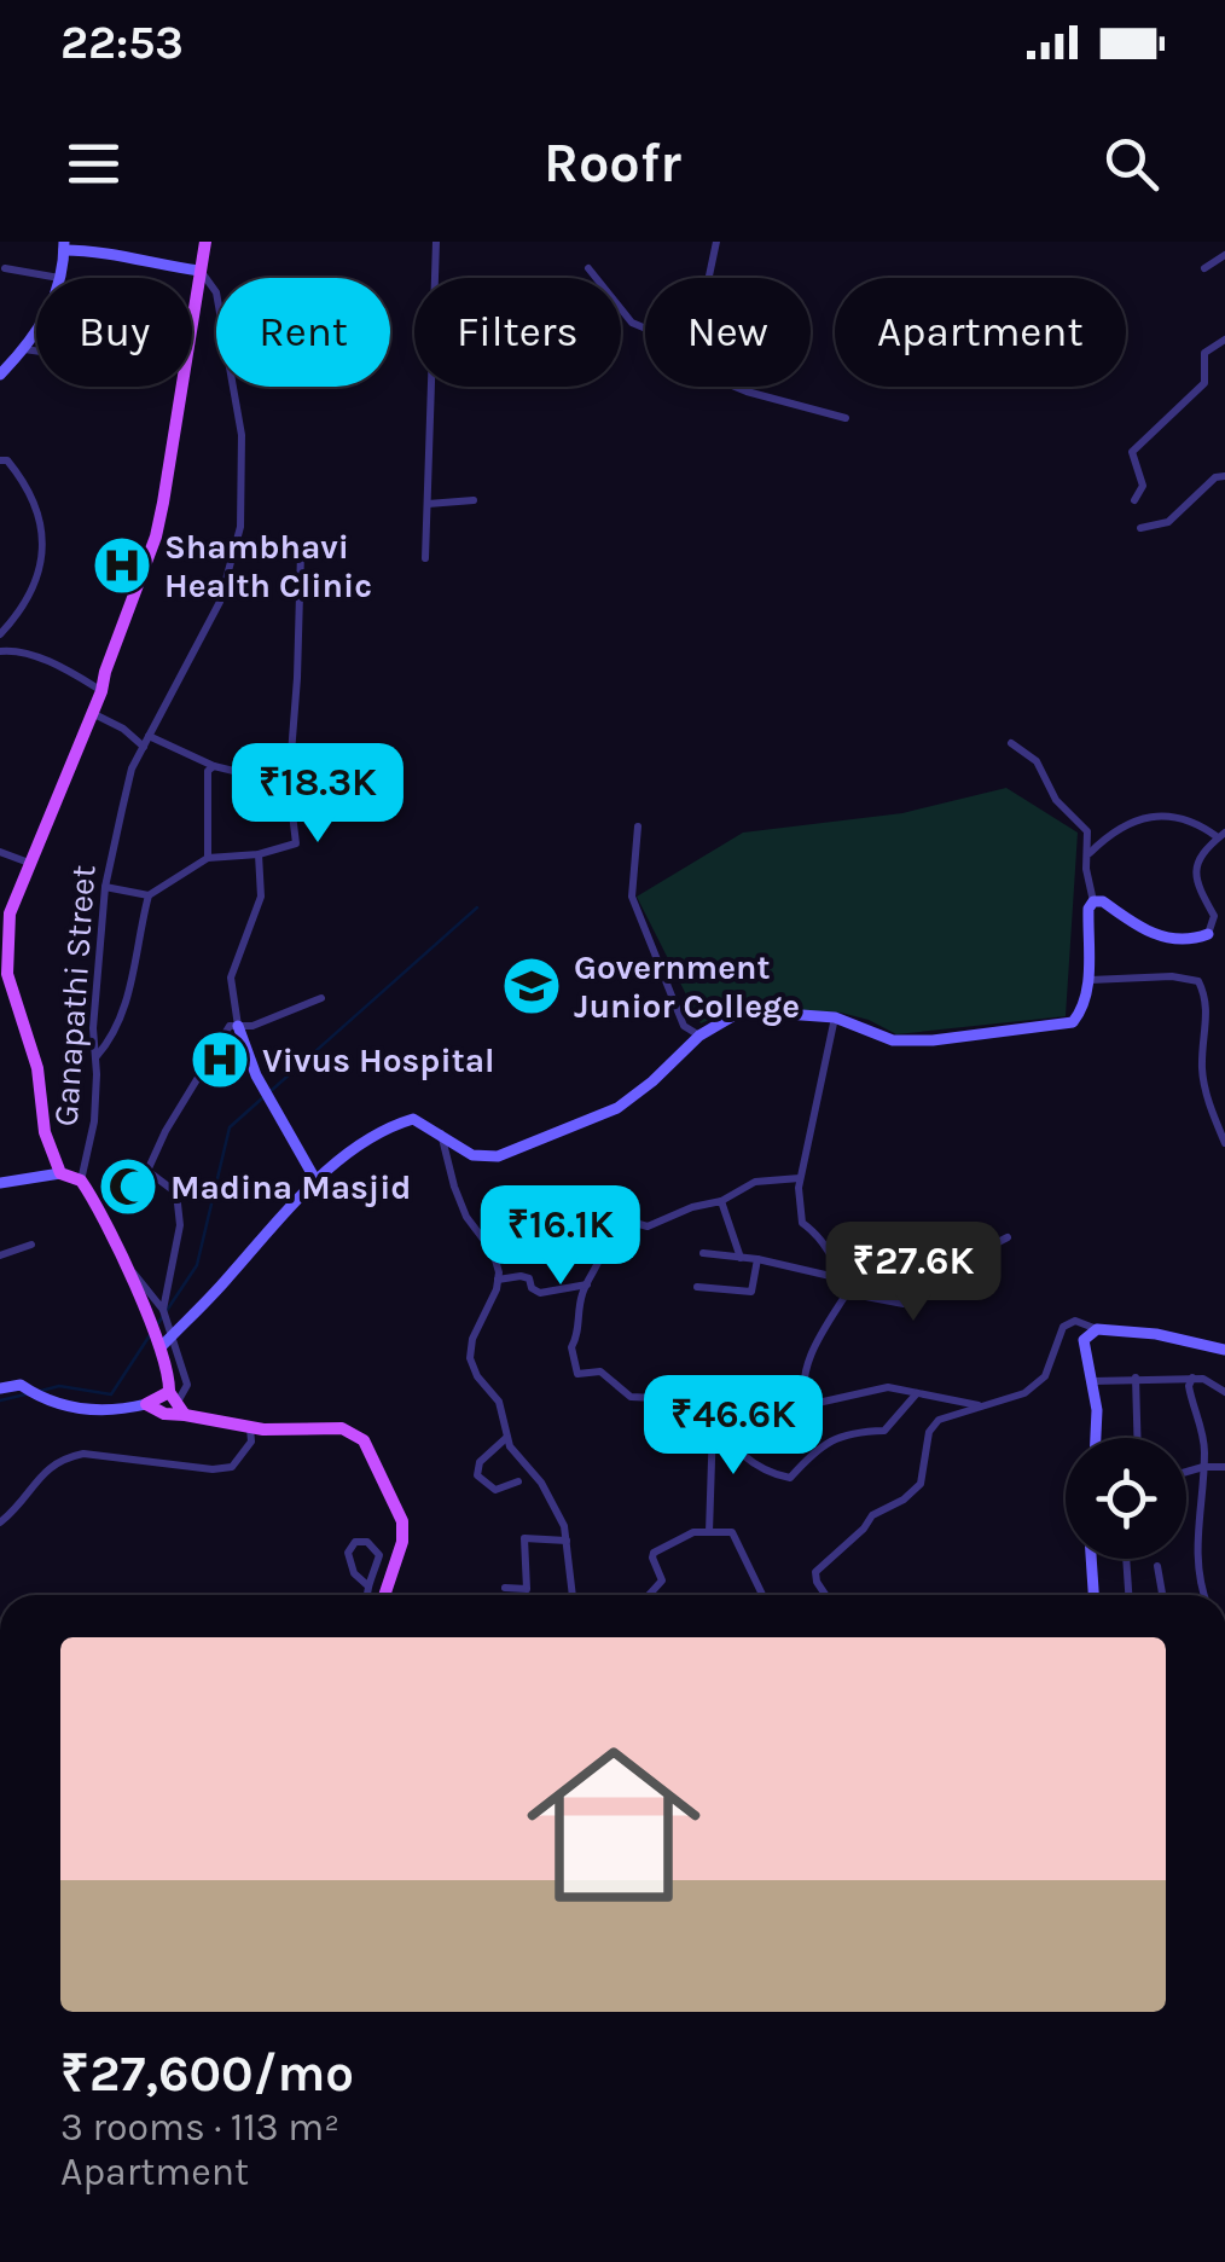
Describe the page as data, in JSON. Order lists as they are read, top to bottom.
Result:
{
  "streets": {
    "street": ["Ganapathi Street"]
  },
  "places": {
    "hospital": ["Shambhavi Health Clinic", "Vivus Hospital"],
    "school or university": ["Government Junior College"],
    "mosque": ["Madina Masjid"]
  },
  "page": {
    "status": "22:53",
    "header": "Roofr",
    "chip": [
      "Buy",
      "Rent",
      "Filters",
      "New",
      "Apartment"
    ],
    "price": [
      "₹18.3K",
      "₹16.1K",
      "₹27.6K",
      "₹46.6K"
    ],
    "list": [
      {
        "name": "₹27,600/mo",
        "note": "3 rooms · 113 m² · Apartment"
      }
    ]
  }
}
